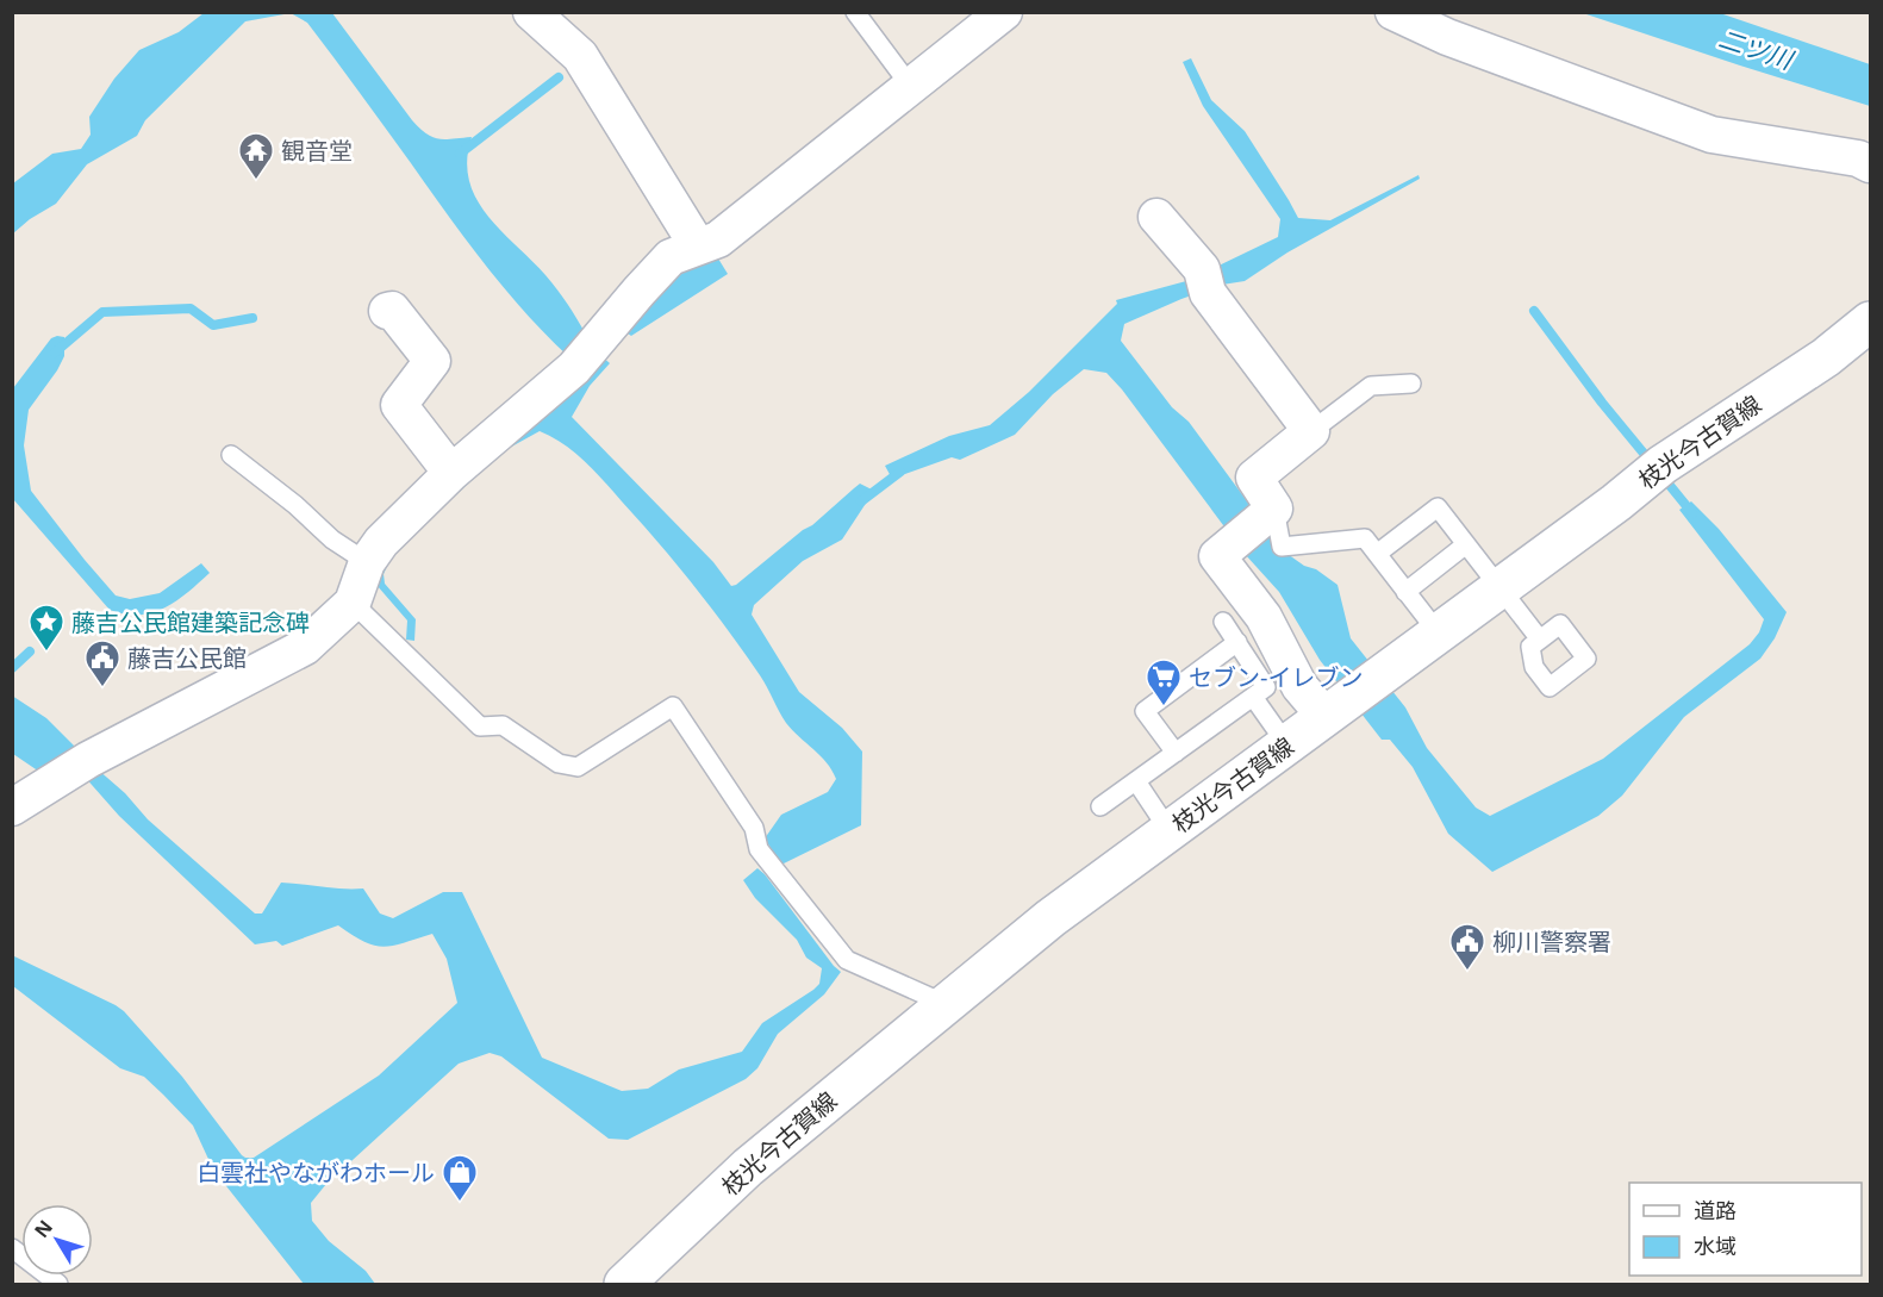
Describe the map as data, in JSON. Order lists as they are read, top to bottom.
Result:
{
  "streets": {
    "main road": ["枝光今古賀線"]
  },
  "water": ["二ツ川"],
  "places": {
    "temple": ["観音堂"],
    "place": ["藤吉公民館建築記念碑"],
    "public building": ["藤吉公民館", "柳川警察署"],
    "supermarket": ["セブン-イレブン"],
    "shop": ["白雲社やながわホール"]
  },
  "legend": ["道路", "水域"],
  "north": "top left"
}
